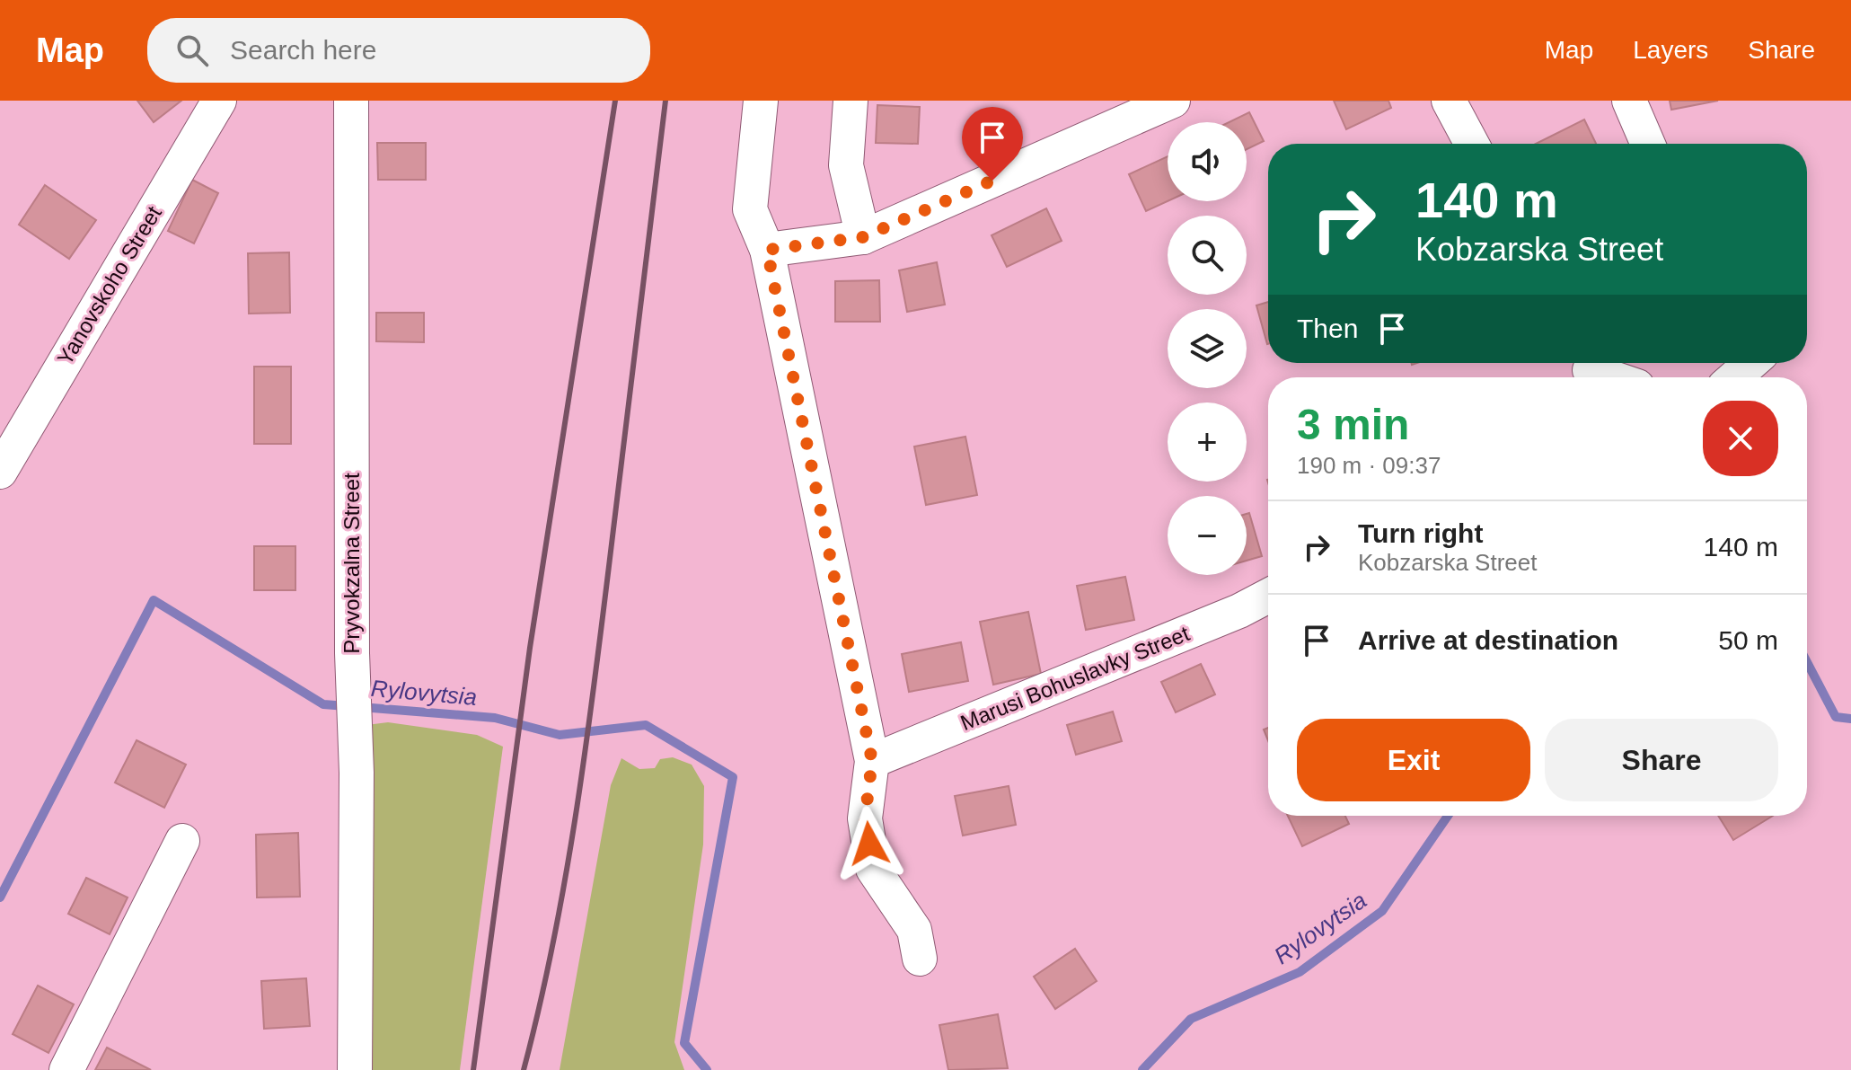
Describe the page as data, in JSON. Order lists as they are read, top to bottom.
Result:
{
  "streets": {
    "street": ["Yanovskoho Street", "Pryvokzalna Street", "Marusi Bohuslavky Street"]
  },
  "water": ["Rylovytsia"],
  "page": {
    "header": "Map",
    "search": "Search here",
    "nav": ["Map", "Layers", "Share"],
    "map_buttons": ["+", "−"],
    "turn": ["140 m", "Kobzarska Street"],
    "then": "Then",
    "heading": ["3 min", "190 m · 09:37"],
    "list": [
      {
        "name": "Turn right",
        "note": "Kobzarska Street",
        "value": "140 m"
      },
      {
        "name": "Arrive at destination",
        "value": "50 m"
      }
    ],
    "buttons": ["Exit", "Share"]
  }
}
